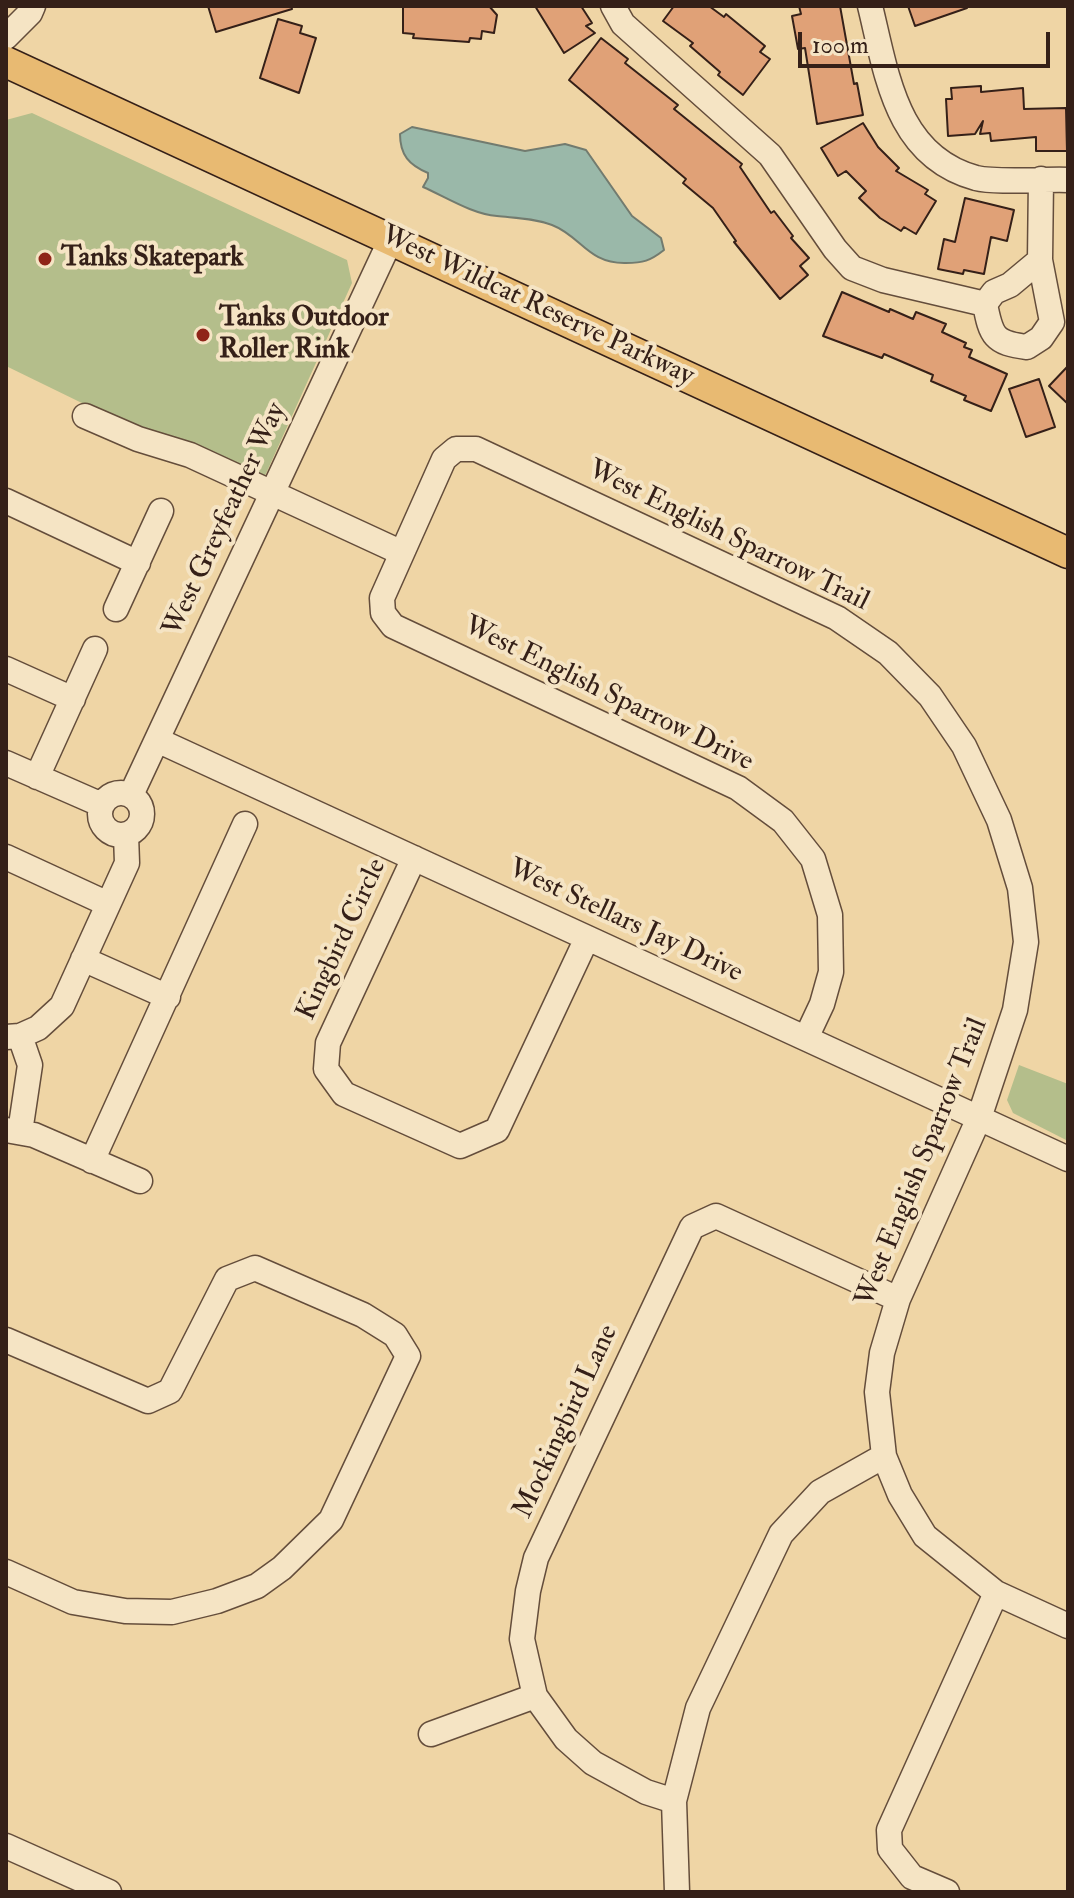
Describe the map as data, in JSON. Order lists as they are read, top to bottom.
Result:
{
  "streets": {
    "main road": ["West Wildcat Reserve Parkway"],
    "street": [
      "West Greyfeather Way",
      "West English Sparrow Trail",
      "West English Sparrow Drive",
      "West Stellars Jay Drive",
      "Kingbird Circle",
      "Mockingbird Lane"
    ]
  },
  "crossings": [
    ["West Wildcat Reserve Parkway", "West Greyfeather Way"],
    ["West Greyfeather Way", "West Stellars Jay Drive"],
    ["West English Sparrow Trail", "West English Sparrow Drive"],
    ["West English Sparrow Trail", "West Stellars Jay Drive"],
    ["West English Sparrow Trail", "Mockingbird Lane"],
    ["West English Sparrow Drive", "West Stellars Jay Drive"],
    ["West Stellars Jay Drive", "Kingbird Circle"]
  ],
  "places": ["Tanks Skatepark", "Tanks Outdoor Roller Rink"],
  "scale_bar": "100 m"
}
